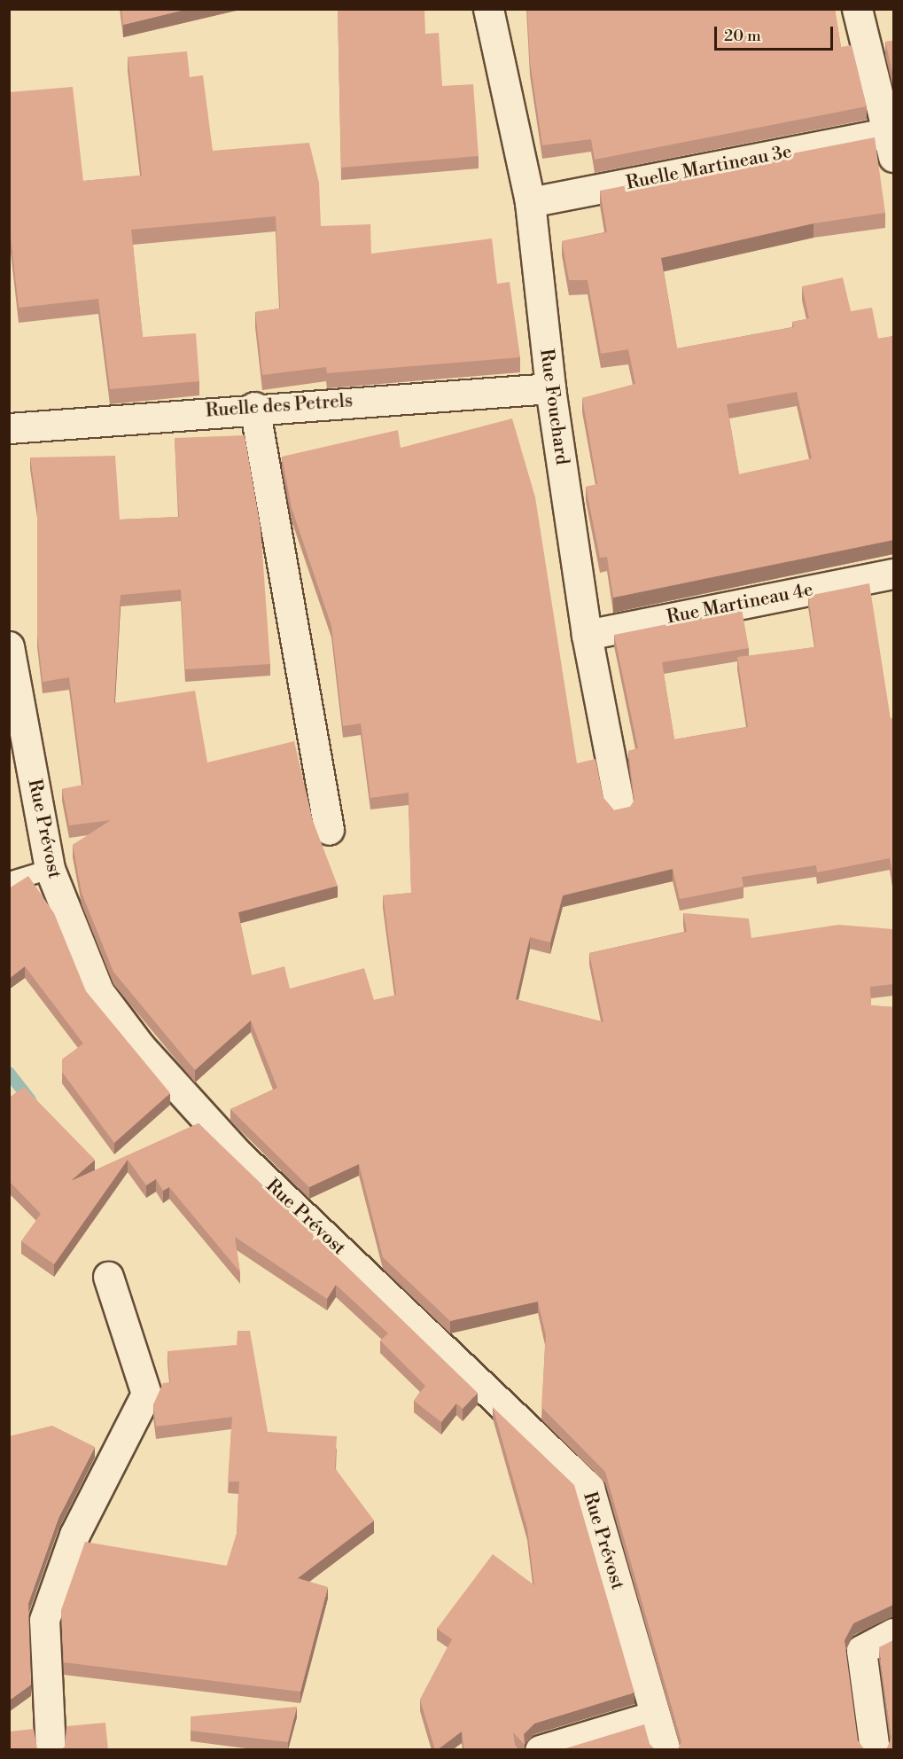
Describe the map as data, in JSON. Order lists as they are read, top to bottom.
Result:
{
  "streets": {
    "street": [
      "Ruelle Martineau 3e",
      "Ruelle des Petrels",
      "Rue Fouchard",
      "Rue Martineau 4e",
      "Rue Prévost"
    ]
  },
  "crossings": [
    ["Ruelle Martineau 3e", "Rue Fouchard"],
    ["Ruelle des Petrels", "Rue Fouchard"],
    ["Rue Fouchard", "Rue Martineau 4e"]
  ],
  "scale_bar": "20 m"
}
